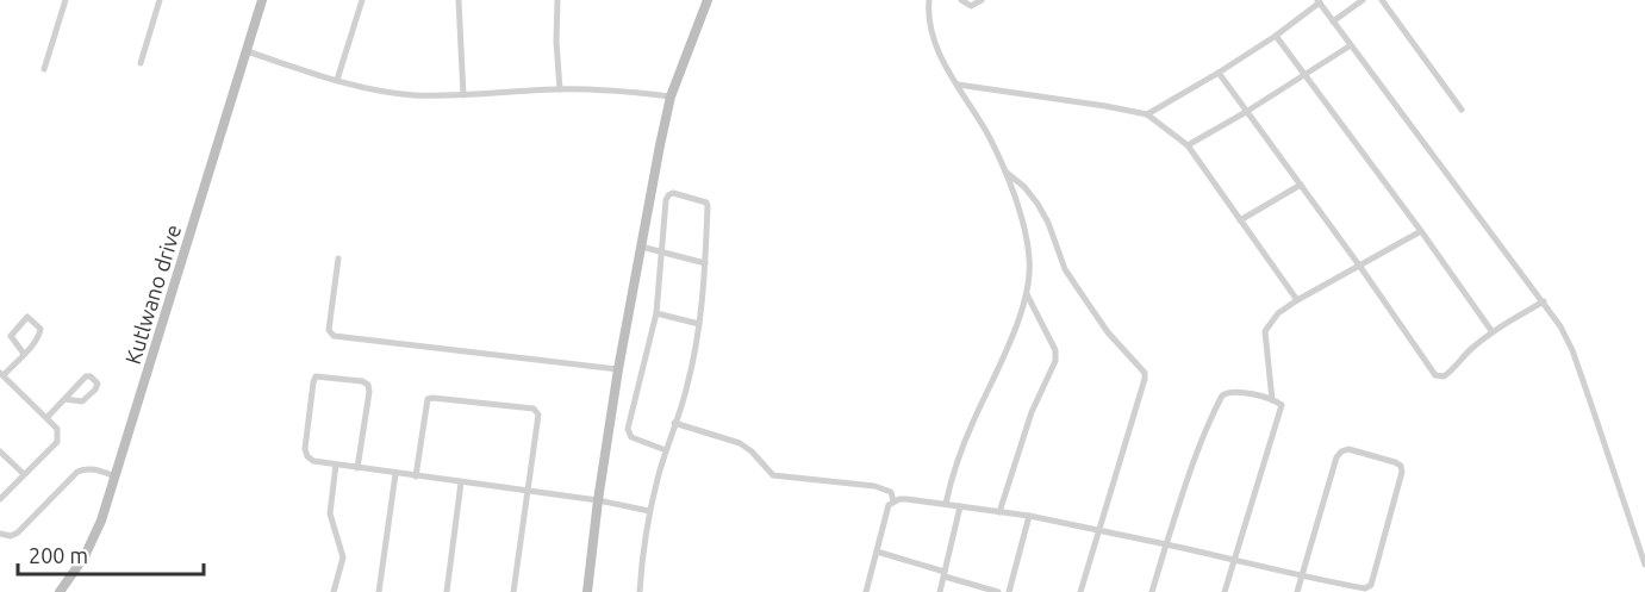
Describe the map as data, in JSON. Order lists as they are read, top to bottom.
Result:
{
  "streets": {
    "street": ["Kutlwano drive"]
  },
  "scale_bar": "200 m"
}
